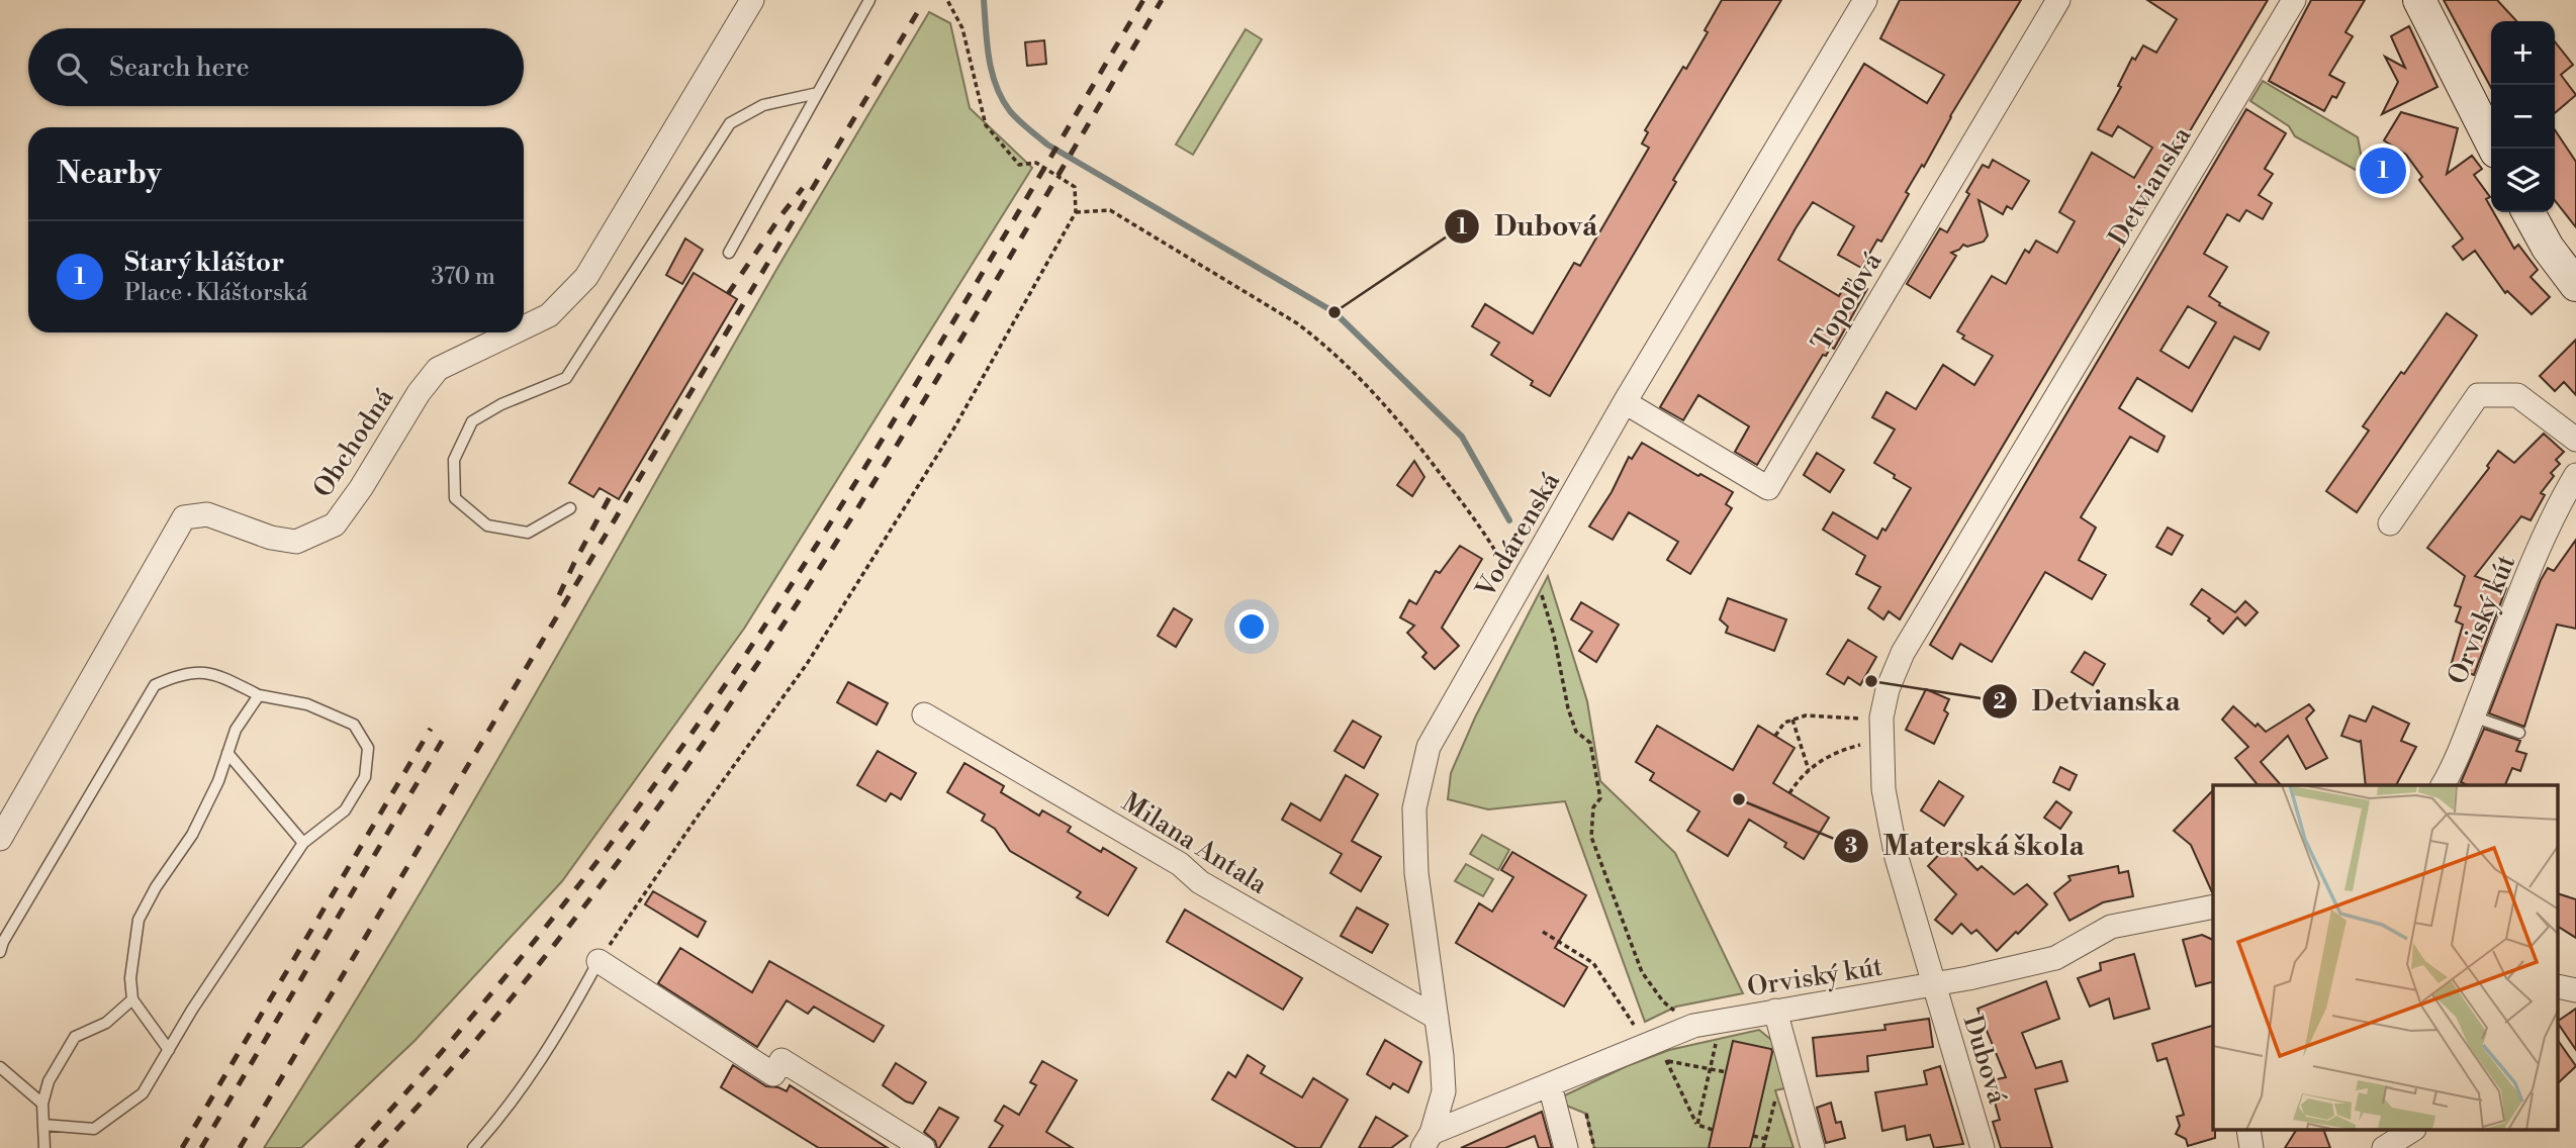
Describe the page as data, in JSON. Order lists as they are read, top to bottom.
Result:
{
  "streets": {
    "street": [
      "Detvianska",
      "Topoľová",
      "Obchodná",
      "Vodárenská",
      "Orviský kút",
      "Milana Antala",
      "Dubová"
    ]
  },
  "crossings": [
    ["Detvianska", "Orviský kút"],
    ["Detvianska", "Dubová"],
    ["Topoľová", "Vodárenská"],
    ["Vodárenská", "Orviský kút"],
    ["Vodárenská", "Milana Antala"],
    ["Orviský kút", "Dubová"]
  ],
  "places": ["Dubová", "Detvianska", "Materská škola"],
  "page": {
    "map_buttons": ["+", "−"],
    "search": "Search here",
    "heading": "Nearby",
    "pins": "1",
    "list": [
      {
        "mark": "1",
        "name": "Starý kláštor",
        "note": "Place · Kláštorská",
        "value": "370 m"
      }
    ]
  }
}
